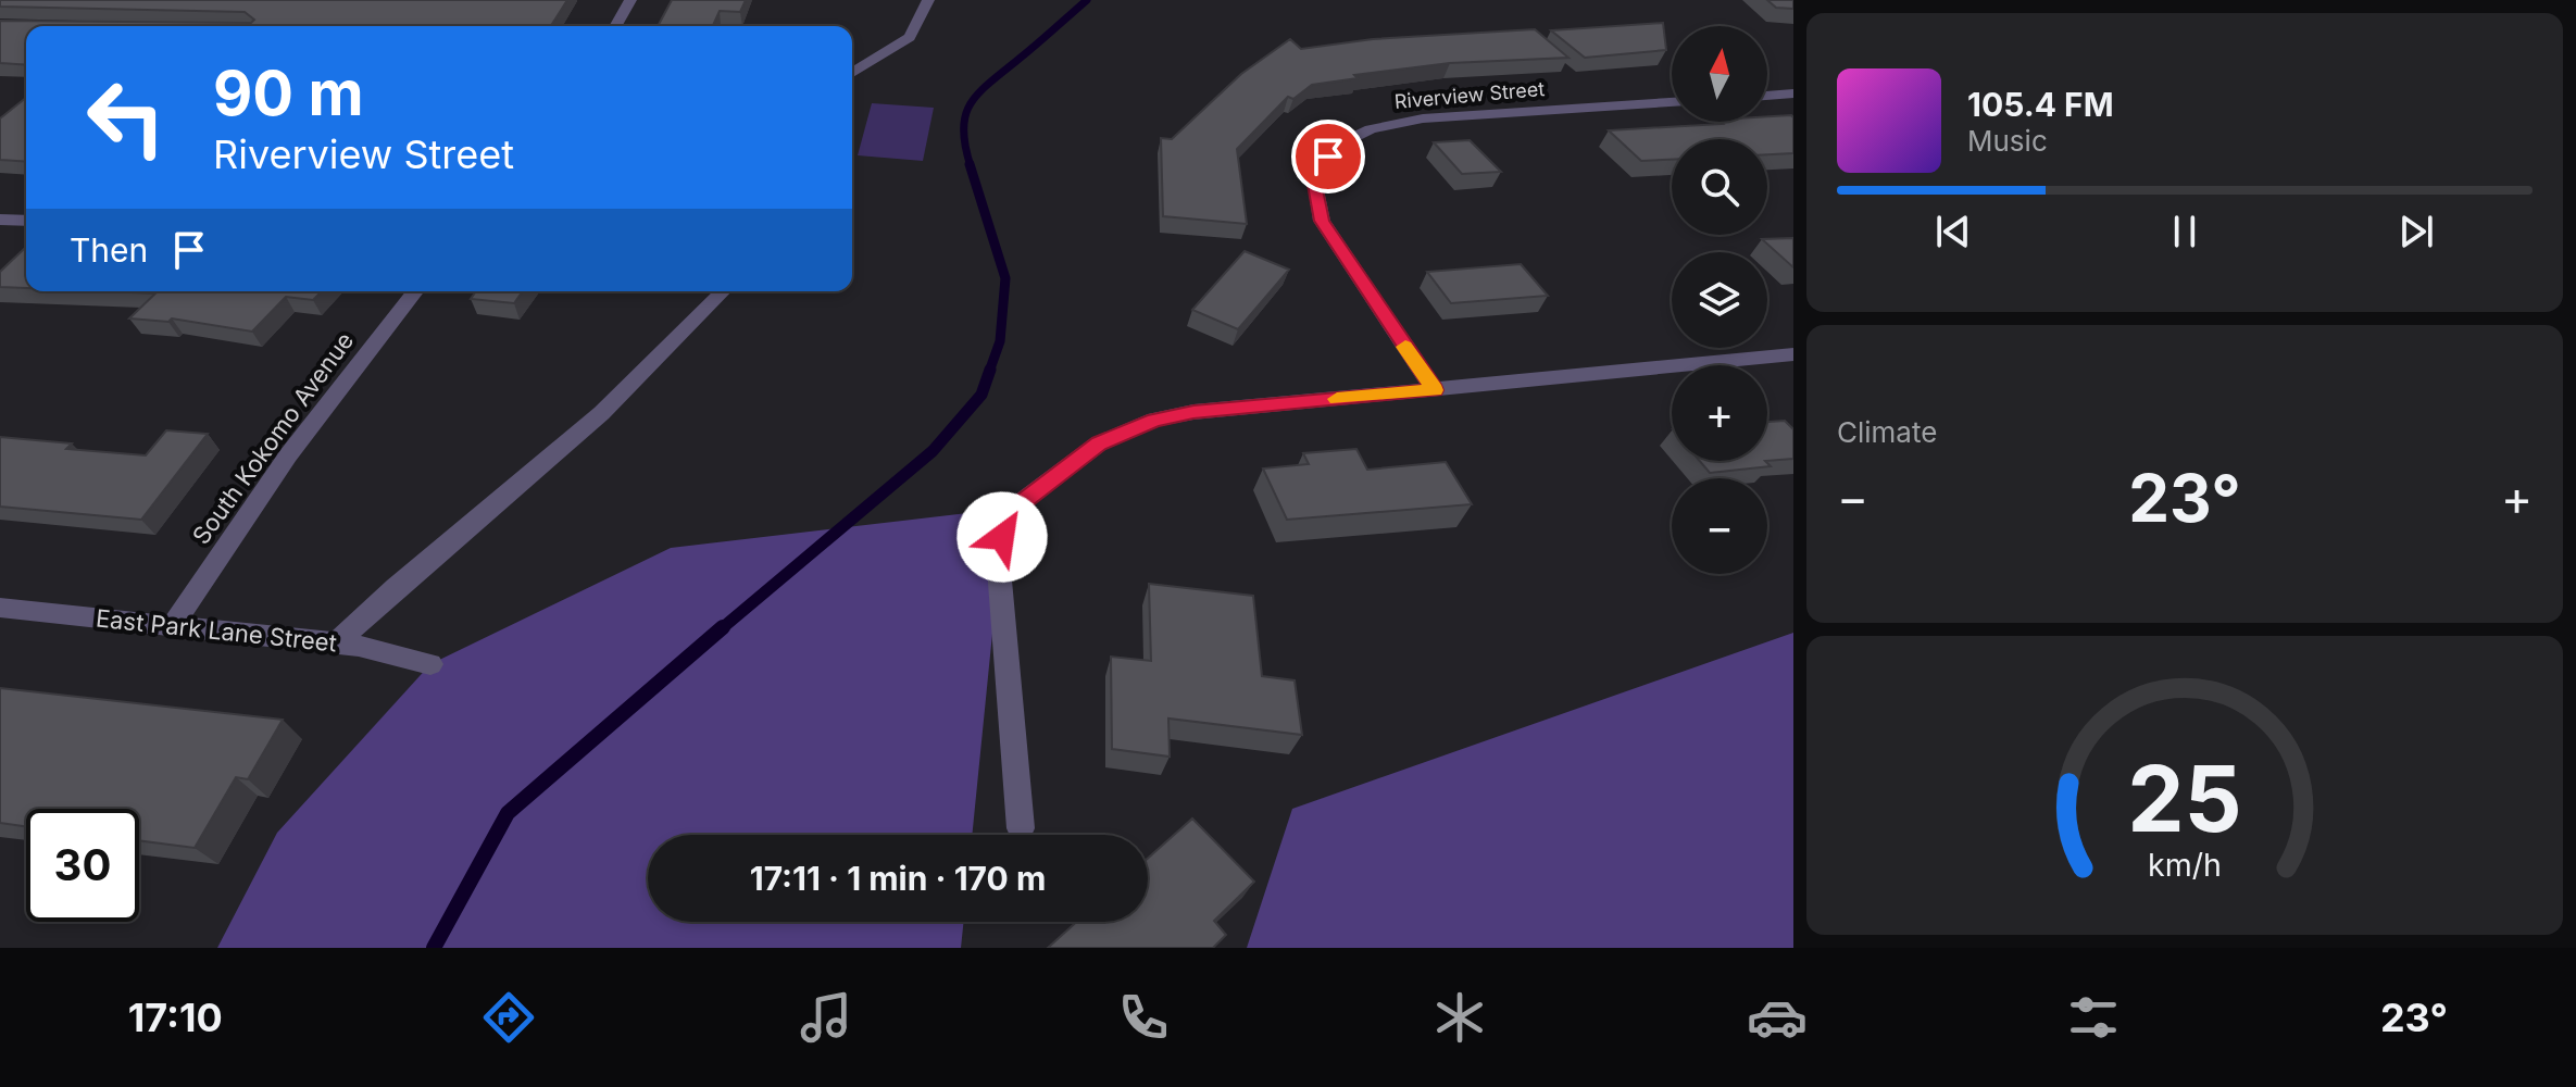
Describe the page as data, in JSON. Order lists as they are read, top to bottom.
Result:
{
  "streets": {
    "street": ["Riverview Street", "South Kokomo Avenue", "East Park Lane Street"]
  },
  "crossings": [
    ["South Kokomo Avenue", "East Park Lane Street"]
  ],
  "north": "top",
  "page": {
    "map_buttons": ["+", "−"],
    "turn": ["90 m", "Riverview Street"],
    "song": ["105.4 FM", "Music"],
    "then": "Then",
    "tile": "Climate",
    "heat": ["−", "23°", "+"],
    "limit": "30",
    "trip": "17:11 · 1 min · 170 m",
    "tabs": ["17:10", "23°"],
    "gauge": ["25", "km/h"]
  }
}
